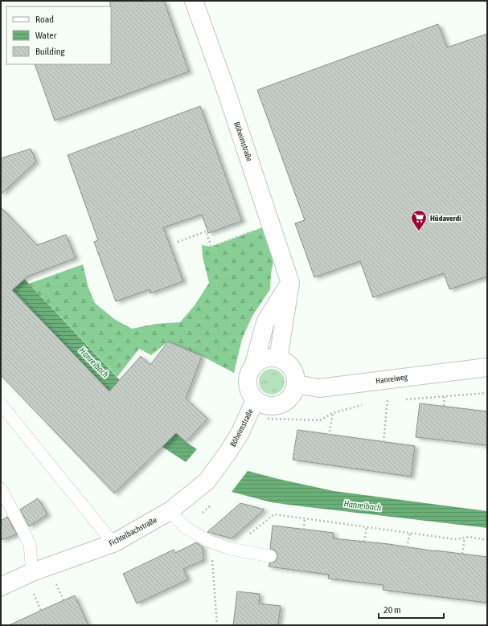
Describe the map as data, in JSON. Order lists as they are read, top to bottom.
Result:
{
  "streets": {
    "street": ["Böheimstraße", "Hanreiweg", "Fichtelbachstraße"]
  },
  "crossings": [
    ["Böheimstraße", "Hanreiweg"],
    ["Böheimstraße", "Fichtelbachstraße"]
  ],
  "water": ["Hanreibach"],
  "places": {
    "supermarket": ["Hüdaverdi"]
  },
  "legend": ["Road", "Water", "Building"],
  "scale_bar": "20 m"
}
